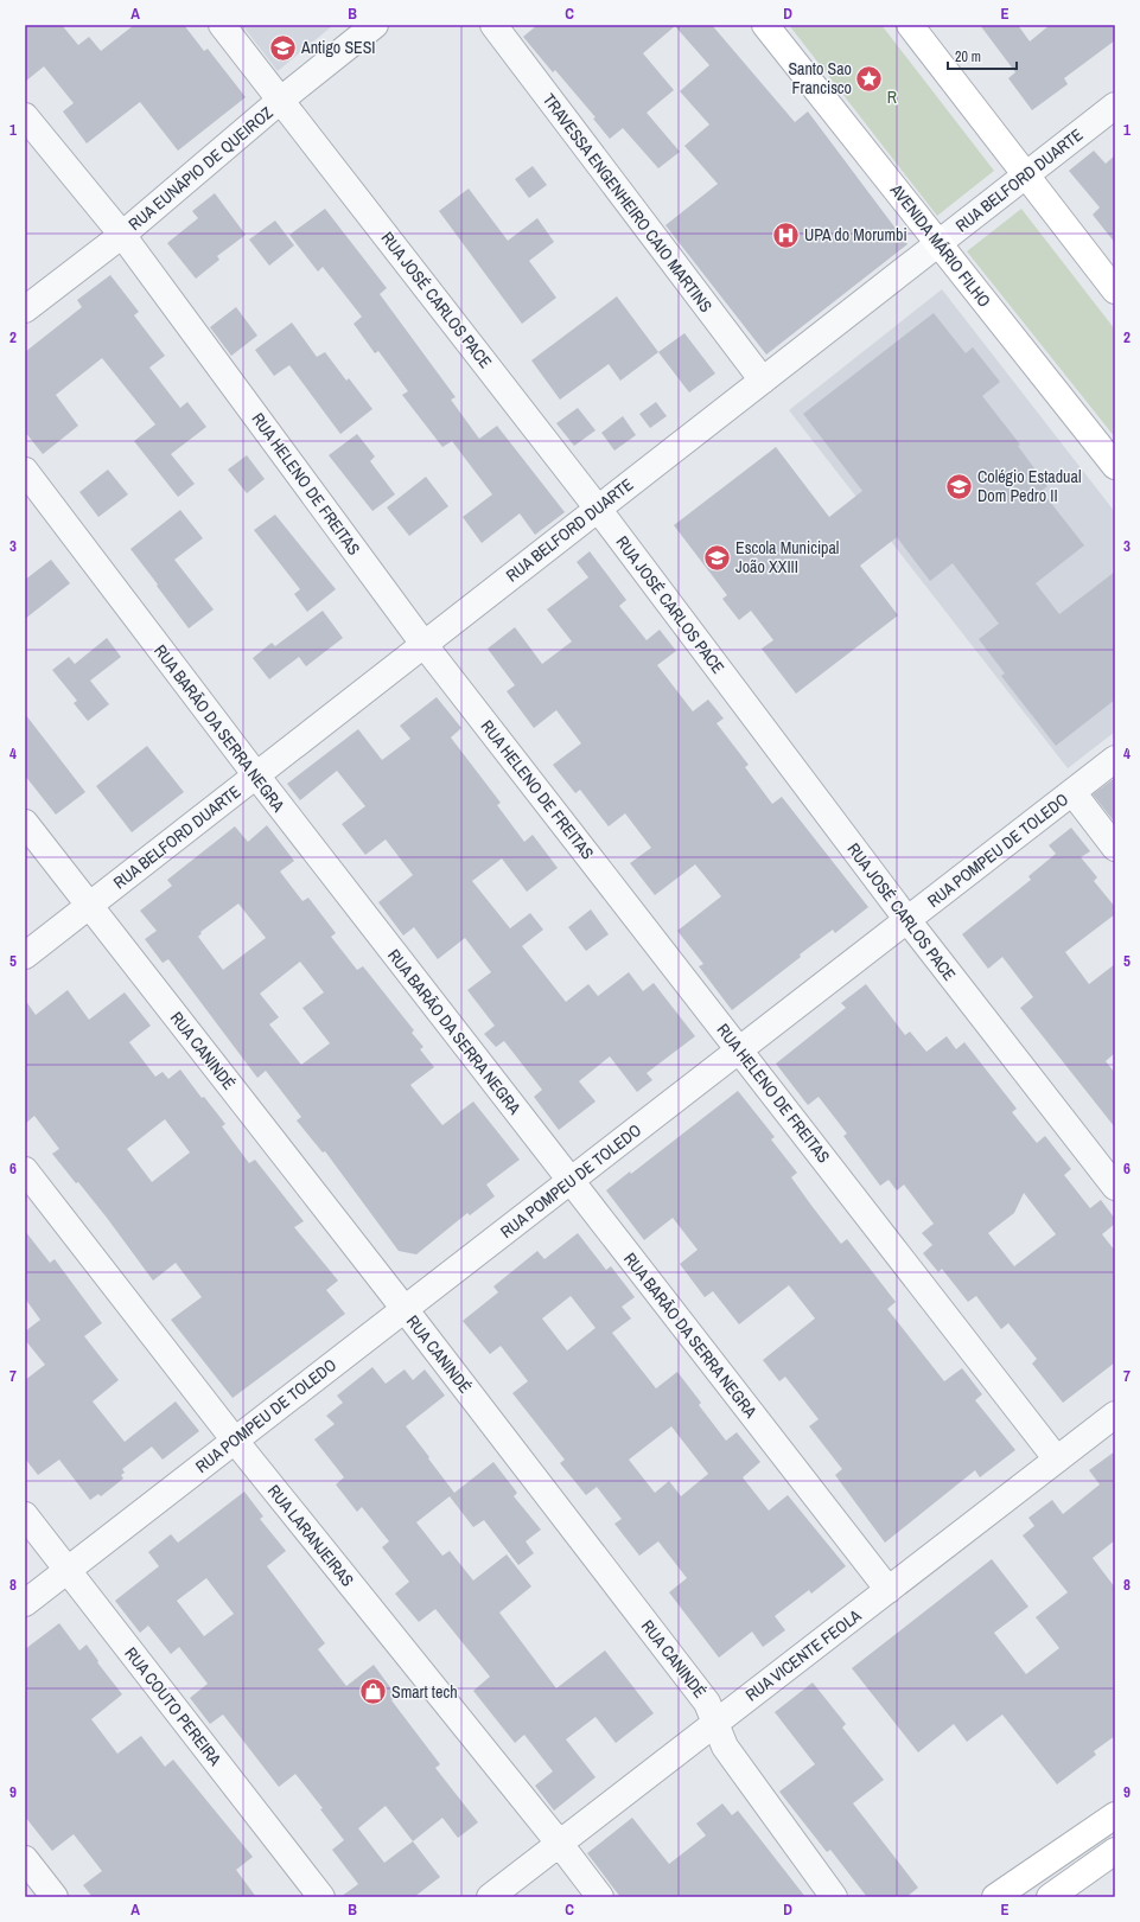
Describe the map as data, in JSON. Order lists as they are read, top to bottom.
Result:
{
  "streets": {
    "main road": ["AVENIDA MÁRIO FILHO"],
    "street": [
      "RUA EUNÁPIO DE QUEIROZ",
      "RUA BELFORD DUARTE",
      "TRAVESSA ENGENHEIRO CAIO MARTINS",
      "RUA JOSÉ CARLOS PACE",
      "RUA HELENO DE FREITAS",
      "RUA BARÃO DA SERRA NEGRA",
      "RUA POMPEU DE TOLEDO",
      "RUA CANINDÉ",
      "RUA LARANJEIRAS",
      "RUA VICENTE FEOLA",
      "RUA COUTO PEREIRA"
    ]
  },
  "crossings": [
    ["RUA EUNÁPIO DE QUEIROZ", "RUA JOSÉ CARLOS PACE"],
    ["RUA EUNÁPIO DE QUEIROZ", "RUA HELENO DE FREITAS"],
    ["RUA BELFORD DUARTE", "TRAVESSA ENGENHEIRO CAIO MARTINS"],
    ["RUA BELFORD DUARTE", "AVENIDA MÁRIO FILHO"],
    ["RUA BELFORD DUARTE", "RUA JOSÉ CARLOS PACE"],
    ["RUA BELFORD DUARTE", "RUA HELENO DE FREITAS"],
    ["RUA BELFORD DUARTE", "RUA BARÃO DA SERRA NEGRA"],
    ["RUA BELFORD DUARTE", "RUA CANINDÉ"],
    ["RUA JOSÉ CARLOS PACE", "RUA POMPEU DE TOLEDO"],
    ["RUA HELENO DE FREITAS", "RUA POMPEU DE TOLEDO"],
    ["RUA HELENO DE FREITAS", "RUA VICENTE FEOLA"],
    ["RUA BARÃO DA SERRA NEGRA", "RUA POMPEU DE TOLEDO"],
    ["RUA BARÃO DA SERRA NEGRA", "RUA VICENTE FEOLA"],
    ["RUA POMPEU DE TOLEDO", "RUA CANINDÉ"],
    ["RUA POMPEU DE TOLEDO", "RUA LARANJEIRAS"],
    ["RUA POMPEU DE TOLEDO", "RUA COUTO PEREIRA"],
    ["RUA CANINDÉ", "RUA VICENTE FEOLA"],
    ["RUA LARANJEIRAS", "RUA VICENTE FEOLA"]
  ],
  "parks": ["R"],
  "places": {
    "school or university": ["Antigo SESI", "Colégio Estadual Dom Pedro II", "Escola Municipal João XXIII"],
    "place": ["Santo Sao Francisco"],
    "hospital": ["UPA do Morumbi"],
    "shop": ["Smart tech"]
  },
  "scale_bar": "20 m",
  "grid": {
    "columns": [
      "A",
      "B",
      "C",
      "D",
      "E"
    ],
    "rows": [
      "1",
      "2",
      "3",
      "4",
      "5",
      "6",
      "7",
      "8",
      "9"
    ]
  }
}
